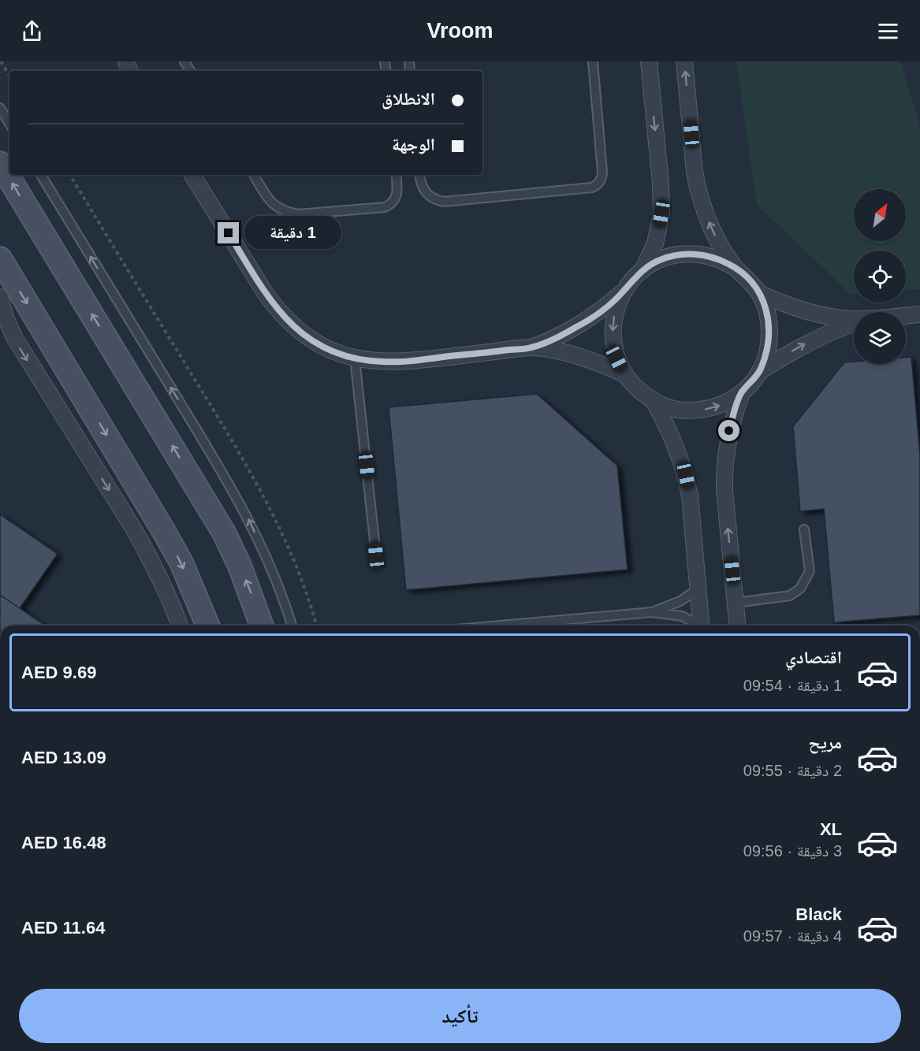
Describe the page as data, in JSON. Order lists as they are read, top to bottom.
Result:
{
  "north": "top right",
  "page": {
    "header": "Vroom",
    "banner": ["الانطلاق", "الوجهة"],
    "bubble": "1 دقيقة",
    "list": [
      {
        "name": "اقتصادي",
        "note": "1 دقيقة · 09:54",
        "value": "AED 9.69"
      },
      {
        "name": "مريح",
        "note": "2 دقيقة · 09:55",
        "value": "AED 13.09"
      },
      {
        "name": "XL",
        "note": "3 دقيقة · 09:56",
        "value": "AED 16.48"
      },
      {
        "name": "Black",
        "note": "4 دقيقة · 09:57",
        "value": "AED 11.64"
      }
    ],
    "buttons": "تأكيد"
  }
}
